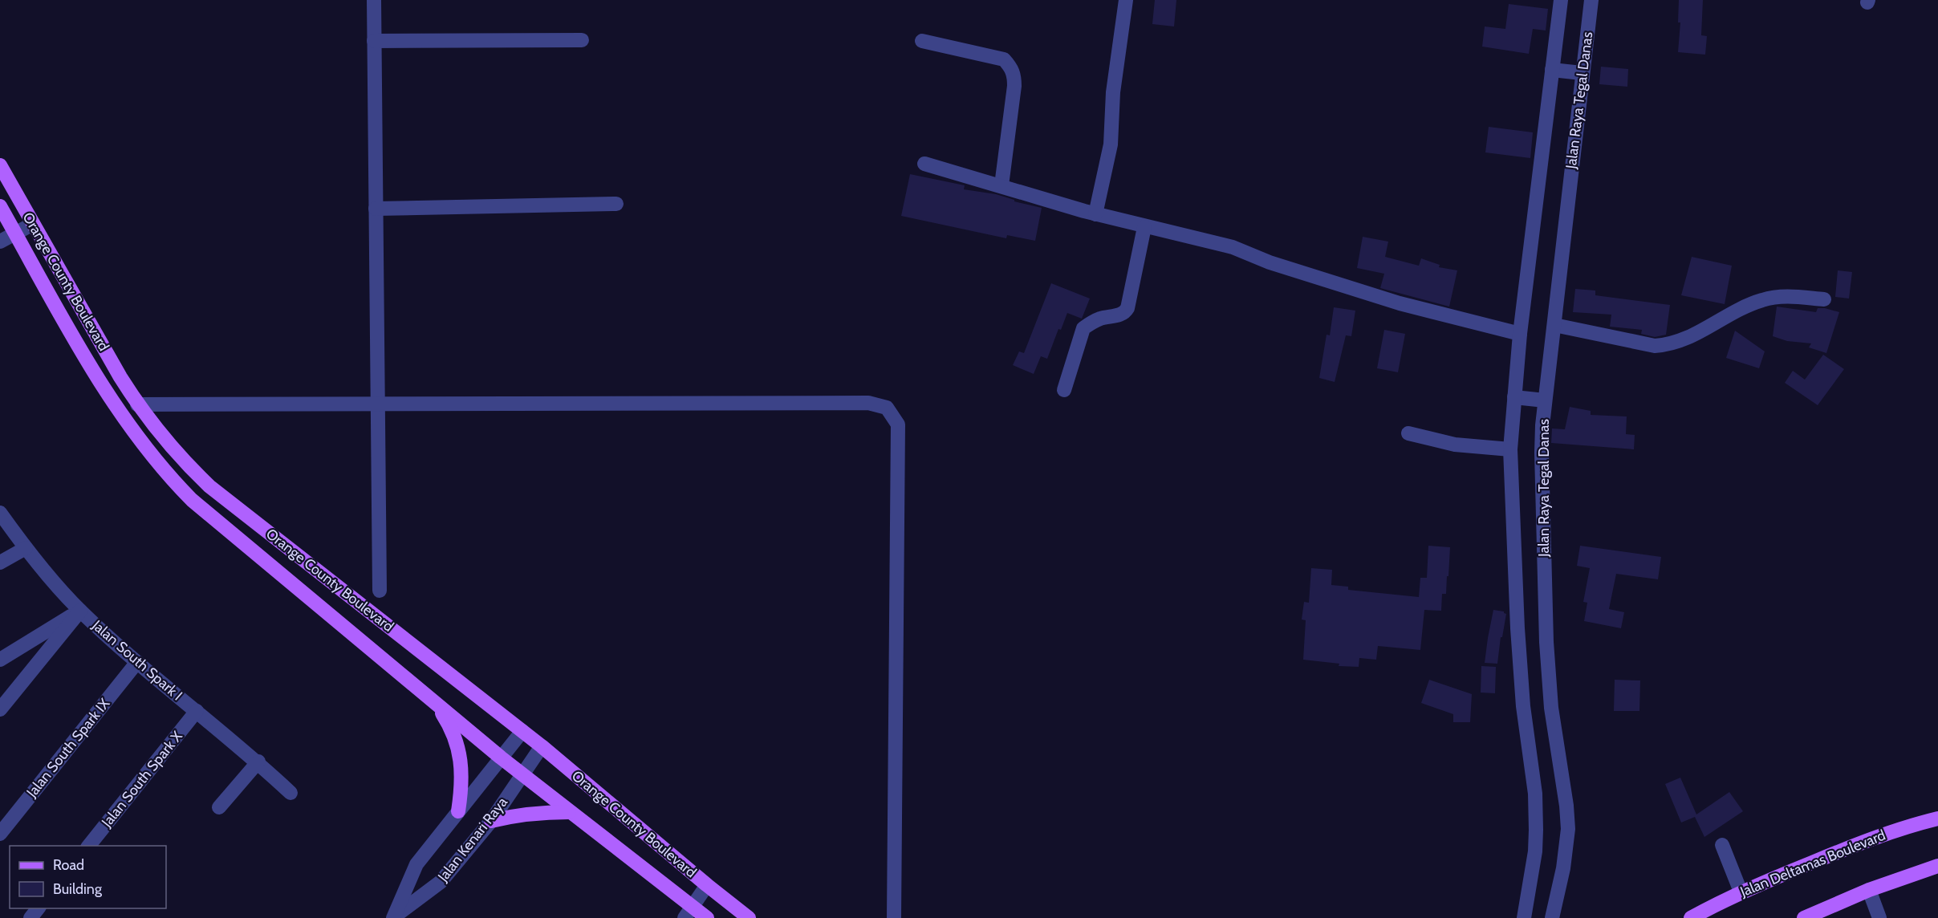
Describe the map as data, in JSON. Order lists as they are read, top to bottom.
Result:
{
  "streets": {
    "main road": ["Orange County Boulevard", "Jalan Deltamas Boulevard"],
    "street": [
      "Jalan Raya Tegal Danas",
      "Jalan South Spark I",
      "Jalan South Spark IX",
      "Jalan South Spark X",
      "Jalan Kenari Raya"
    ]
  },
  "crossings": [
    ["Orange County Boulevard", "Jalan Kenari Raya"],
    ["Jalan South Spark I", "Jalan South Spark IX"],
    ["Jalan South Spark I", "Jalan South Spark X"]
  ],
  "legend": ["Road", "Building"]
}
